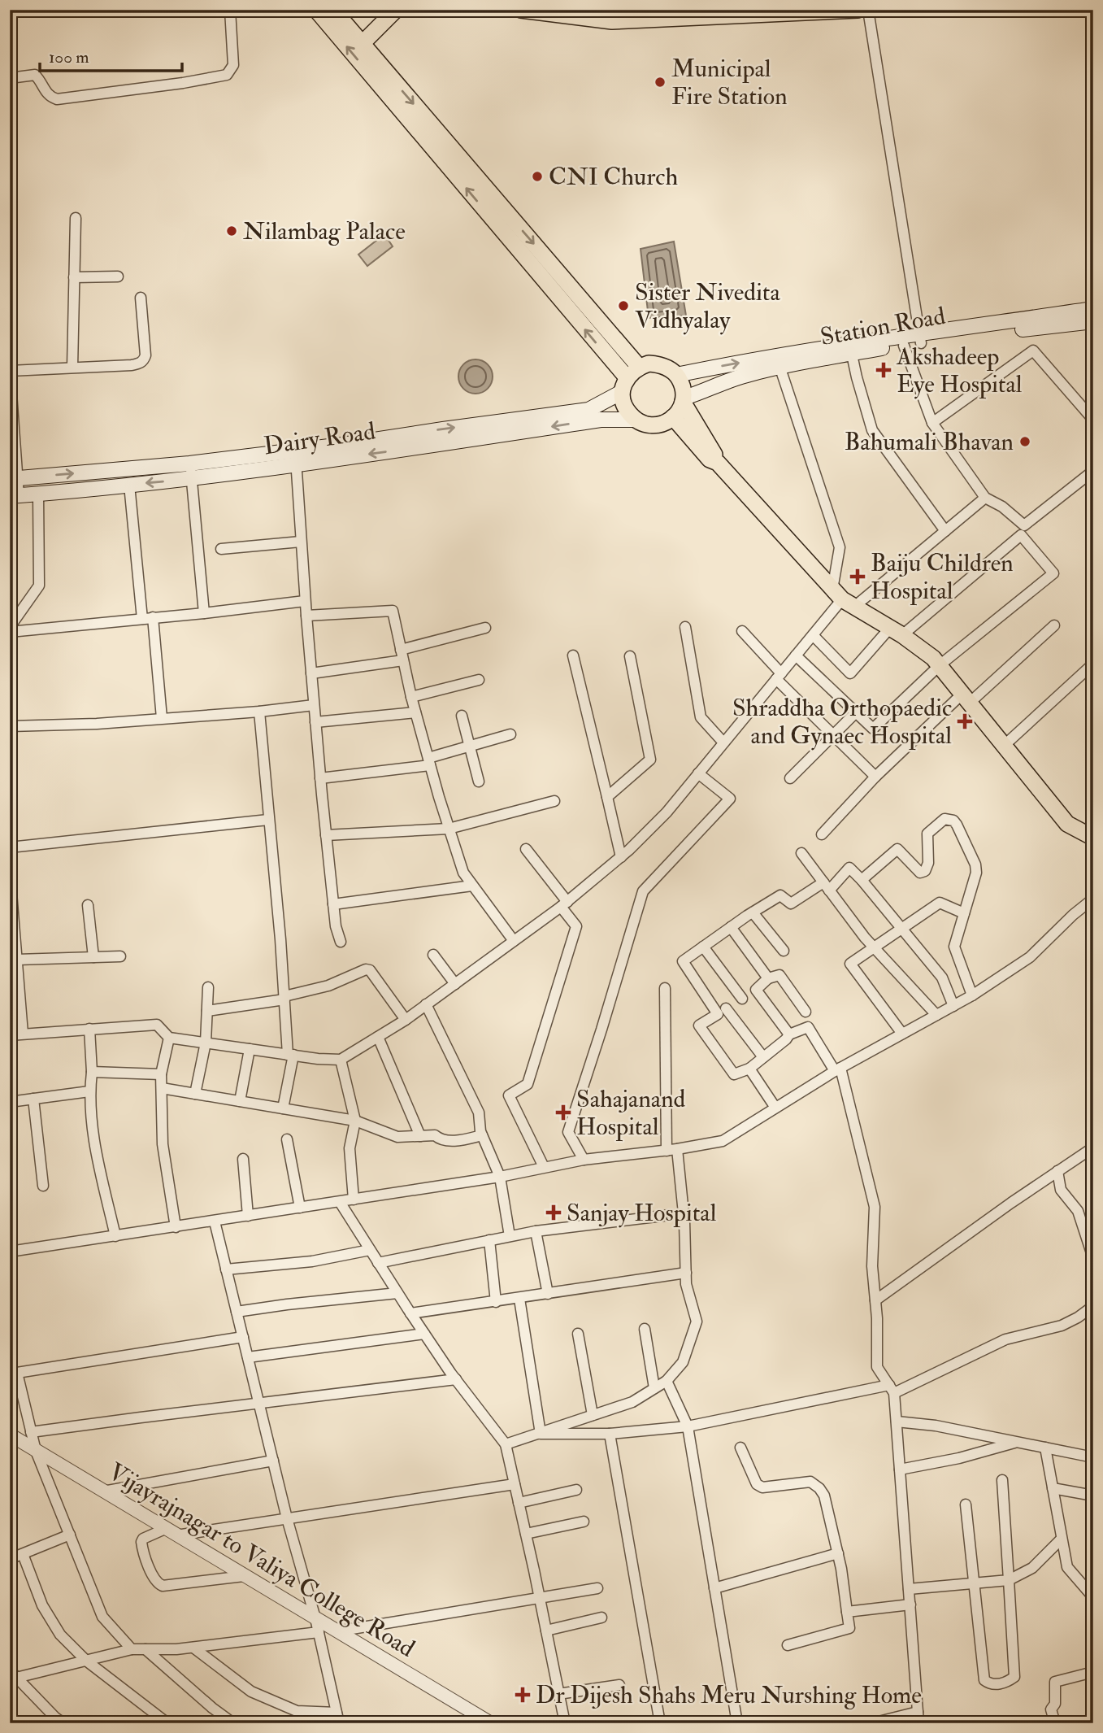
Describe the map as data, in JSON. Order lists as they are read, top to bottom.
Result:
{
  "streets": {
    "main road": ["Station Road", "Dairy Road"],
    "street": ["Vijayrajnagar to Valiya College Road"]
  },
  "crossings": [
    ["Station Road", "Dairy Road"]
  ],
  "places": {
    "other": [
      "Municipal Fire Station",
      "CNI Church",
      "Nilambag Palace",
      "Sister Nivedita Vidhyalay",
      "Bahumali Bhavan"
    ],
    "health": [
      "Akshadeep Eye Hospital",
      "Baiju Children Hospital",
      "Shraddha Orthopaedic and Gynaec Hospital",
      "Sahajanand Hospital",
      "Sanjay Hospital",
      "Dr Dijesh Shahs Meru Nurshing Home"
    ]
  },
  "scale_bar": "100 m"
}
